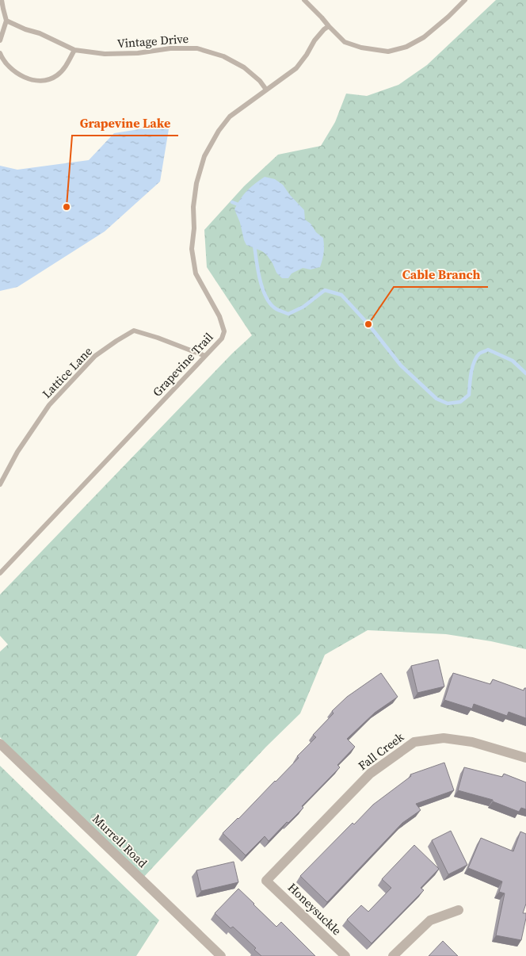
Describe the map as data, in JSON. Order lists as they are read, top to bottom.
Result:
{
  "streets": {
    "street": ["Fall Creek", "Murrell Road", "Honeysuckle"],
    "lane": ["Vintage Drive", "Grapevine Trail", "Lattice Lane"]
  },
  "crossings": [
    ["Vintage Drive", "Grapevine Trail"],
    ["Grapevine Trail", "Lattice Lane"],
    ["Fall Creek", "Honeysuckle"]
  ],
  "places": ["Grapevine Lake", "Cable Branch"]
}
